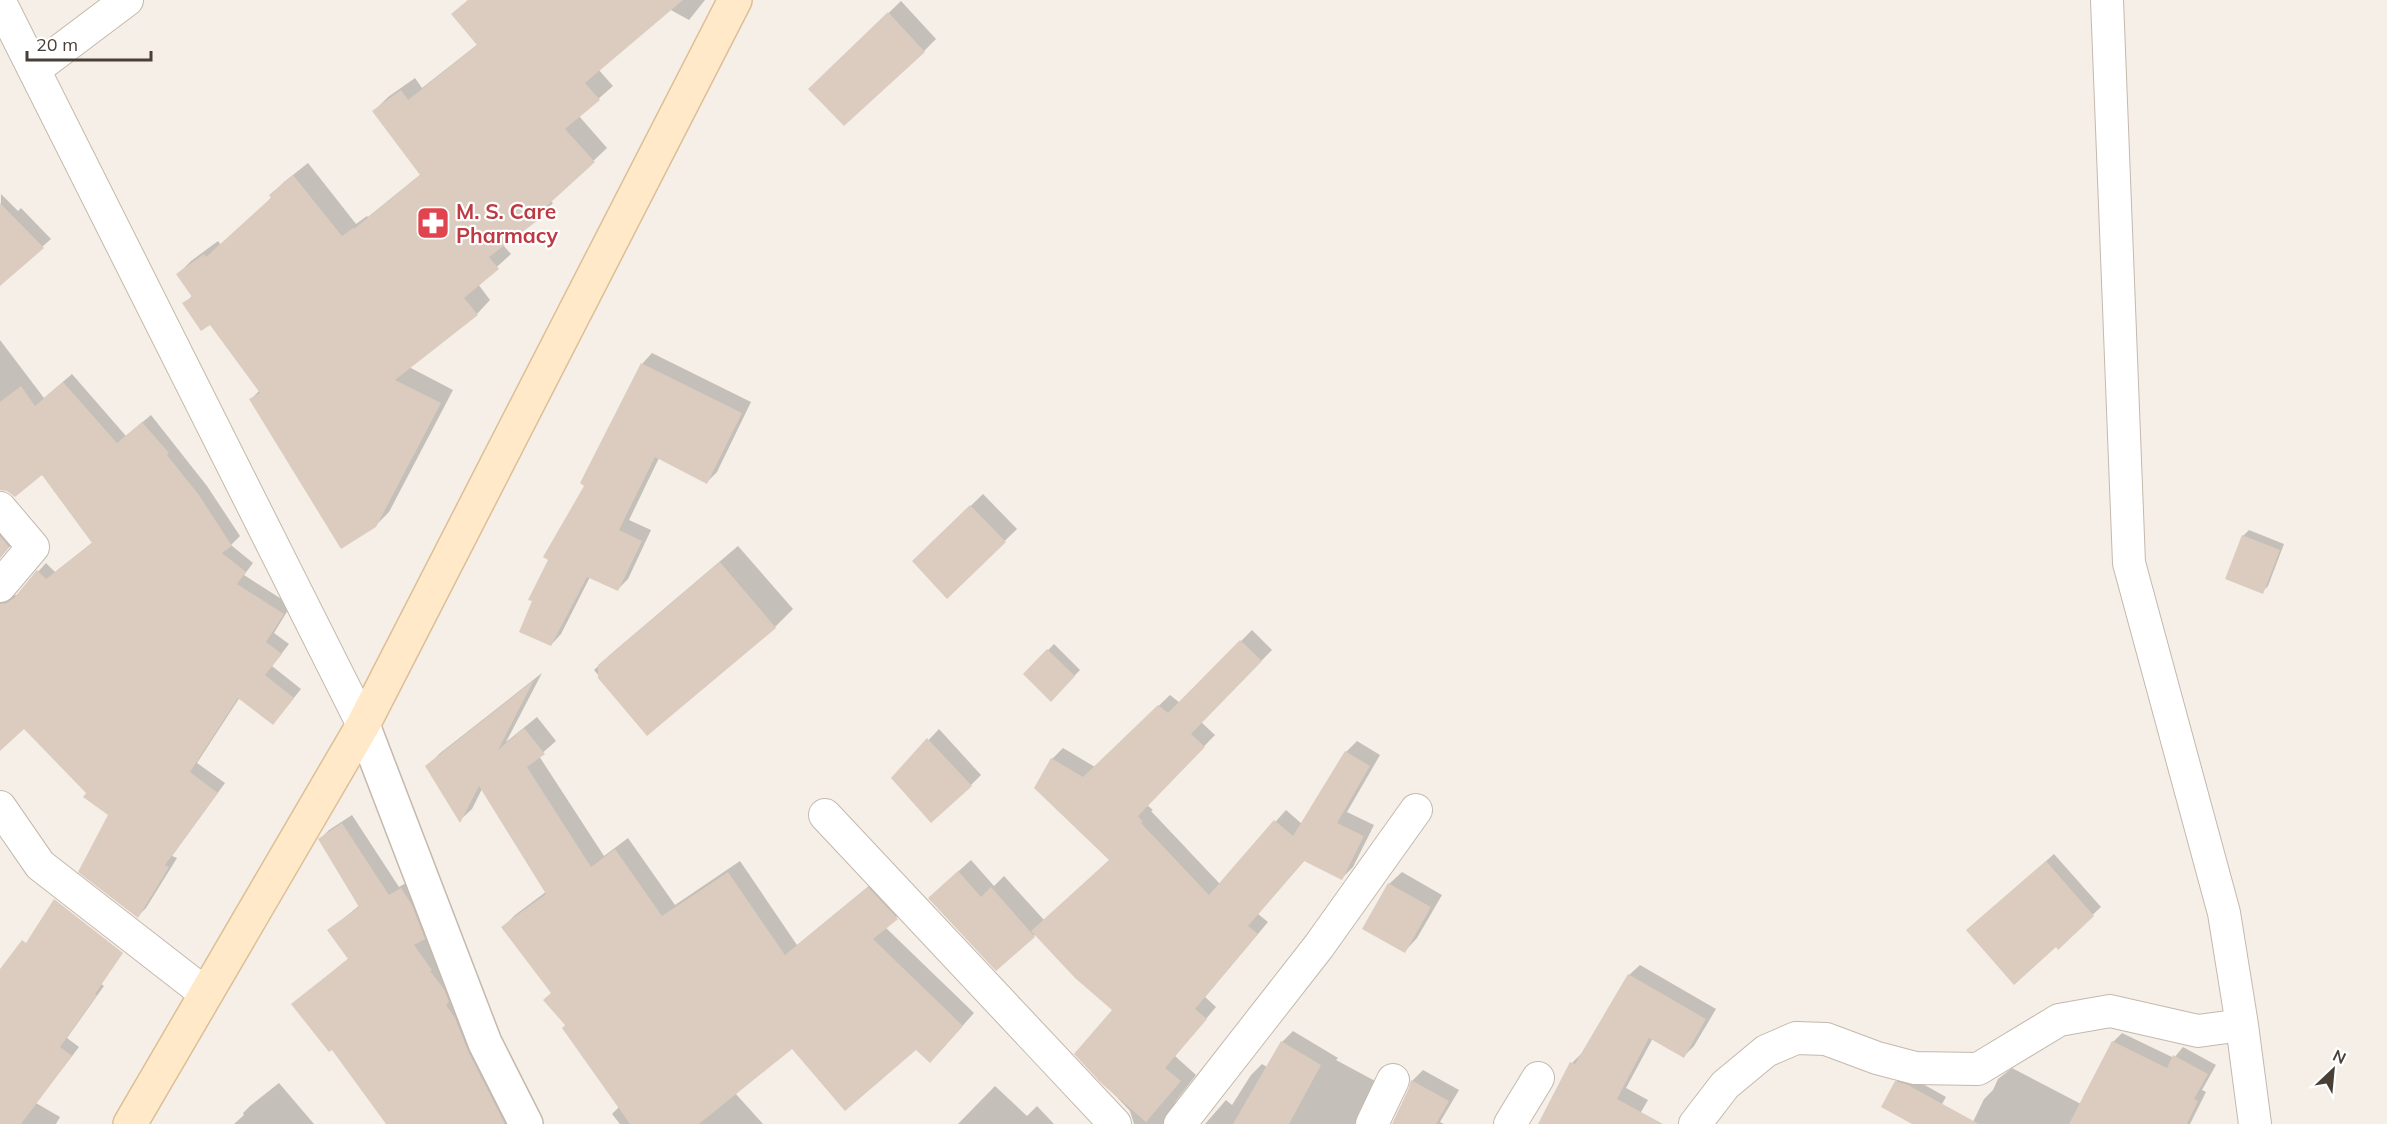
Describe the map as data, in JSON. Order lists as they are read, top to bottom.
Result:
{
  "places": {
    "pharmacy": ["M. S. Care Pharmacy"]
  },
  "scale_bar": "20 m",
  "north": "top right"
}
